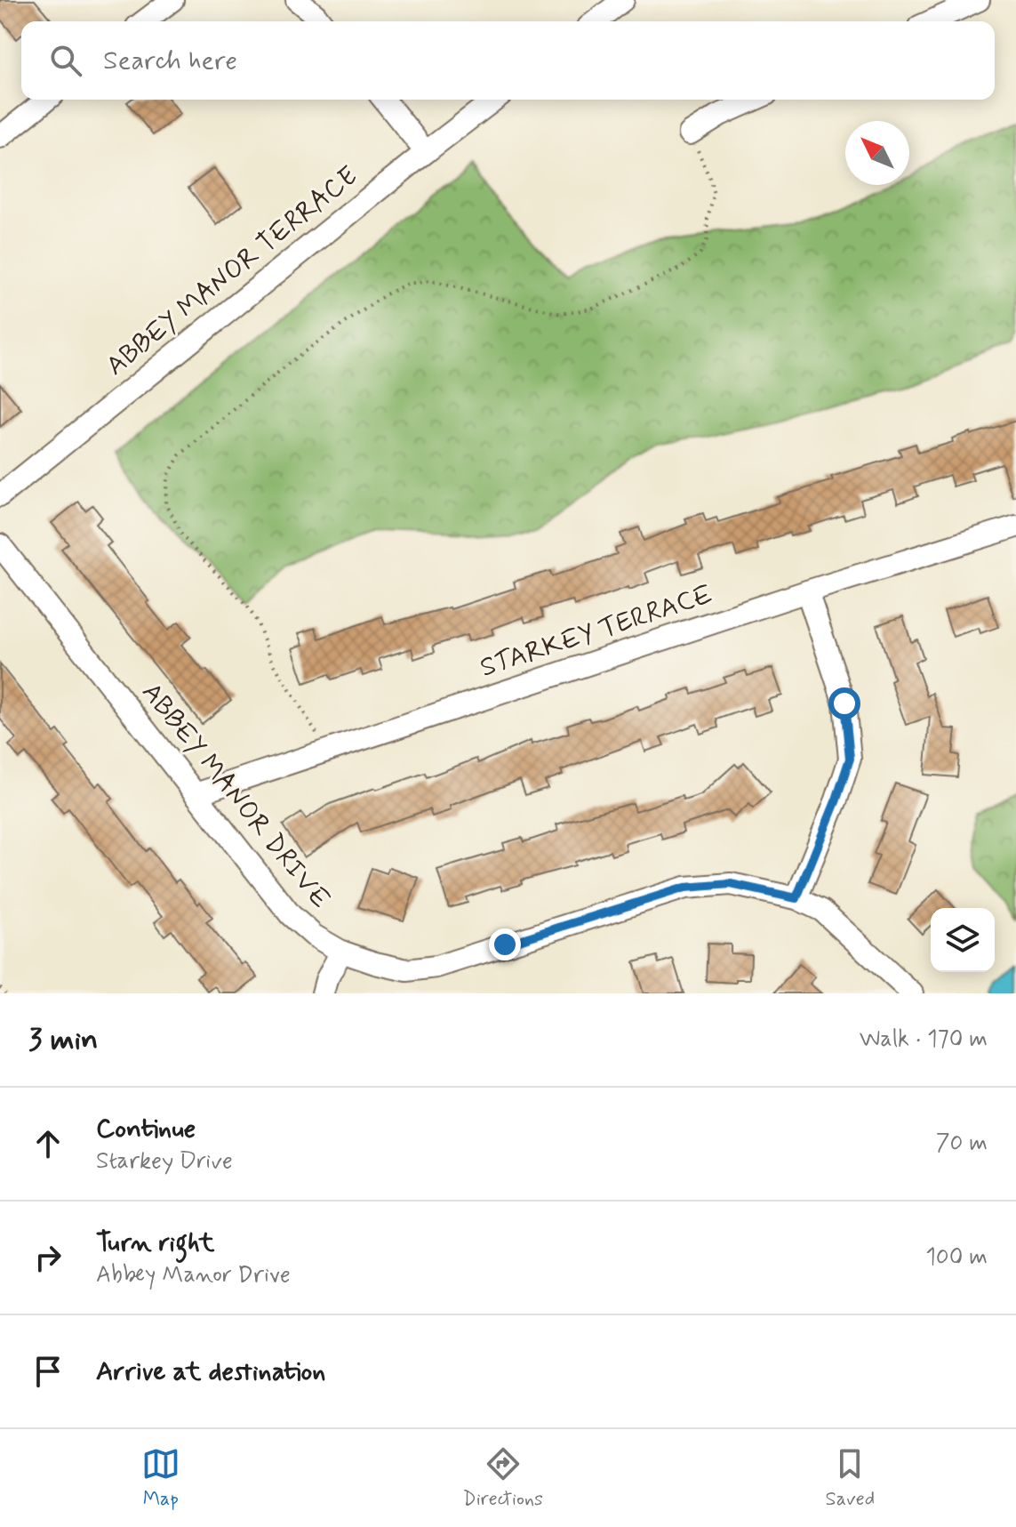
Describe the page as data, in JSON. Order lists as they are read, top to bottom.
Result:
{
  "streets": {
    "street": ["ABBEY MANOR TERRACE", "STARKEY TERRACE", "ABBEY MANOR DRIVE"]
  },
  "crossings": [
    ["STARKEY TERRACE", "ABBEY MANOR DRIVE"]
  ],
  "north": "top left",
  "page": {
    "search": "Search here",
    "heading": ["3 min", "Walk · 170 m"],
    "list": [
      ["Continue", "Starkey Drive", "70 m"],
      ["Turn right", "Abbey Manor Drive", "100 m"],
      "Arrive at destination"
    ],
    "nav": ["Map", "Directions", "Saved"]
  }
}
